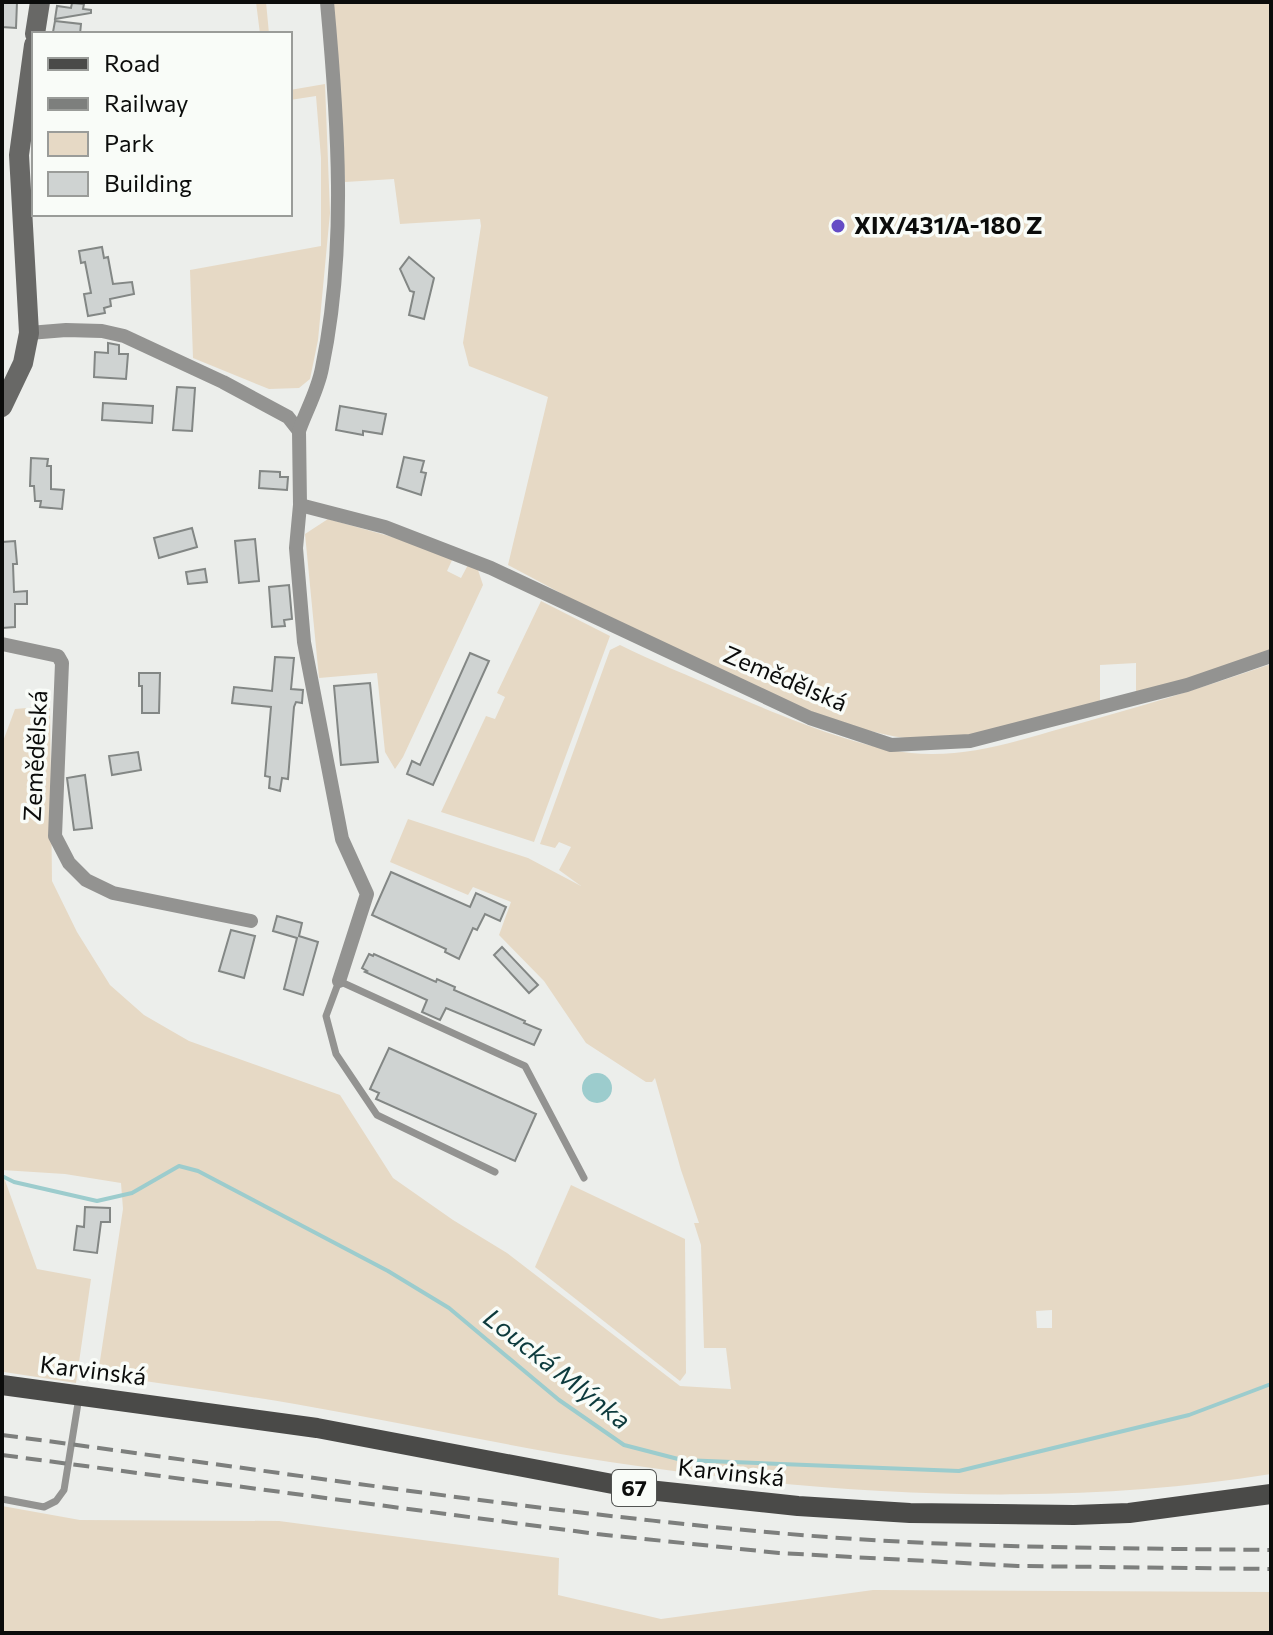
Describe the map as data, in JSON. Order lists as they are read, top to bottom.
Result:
{
  "streets": {
    "main road": ["Karvinská", "67"],
    "street": ["Zemědělská"]
  },
  "water": ["Loucká Mlýnka"],
  "places": ["XIX/431/A-180 Z"],
  "legend": [
    "Road",
    "Railway",
    "Park",
    "Building"
  ]
}
